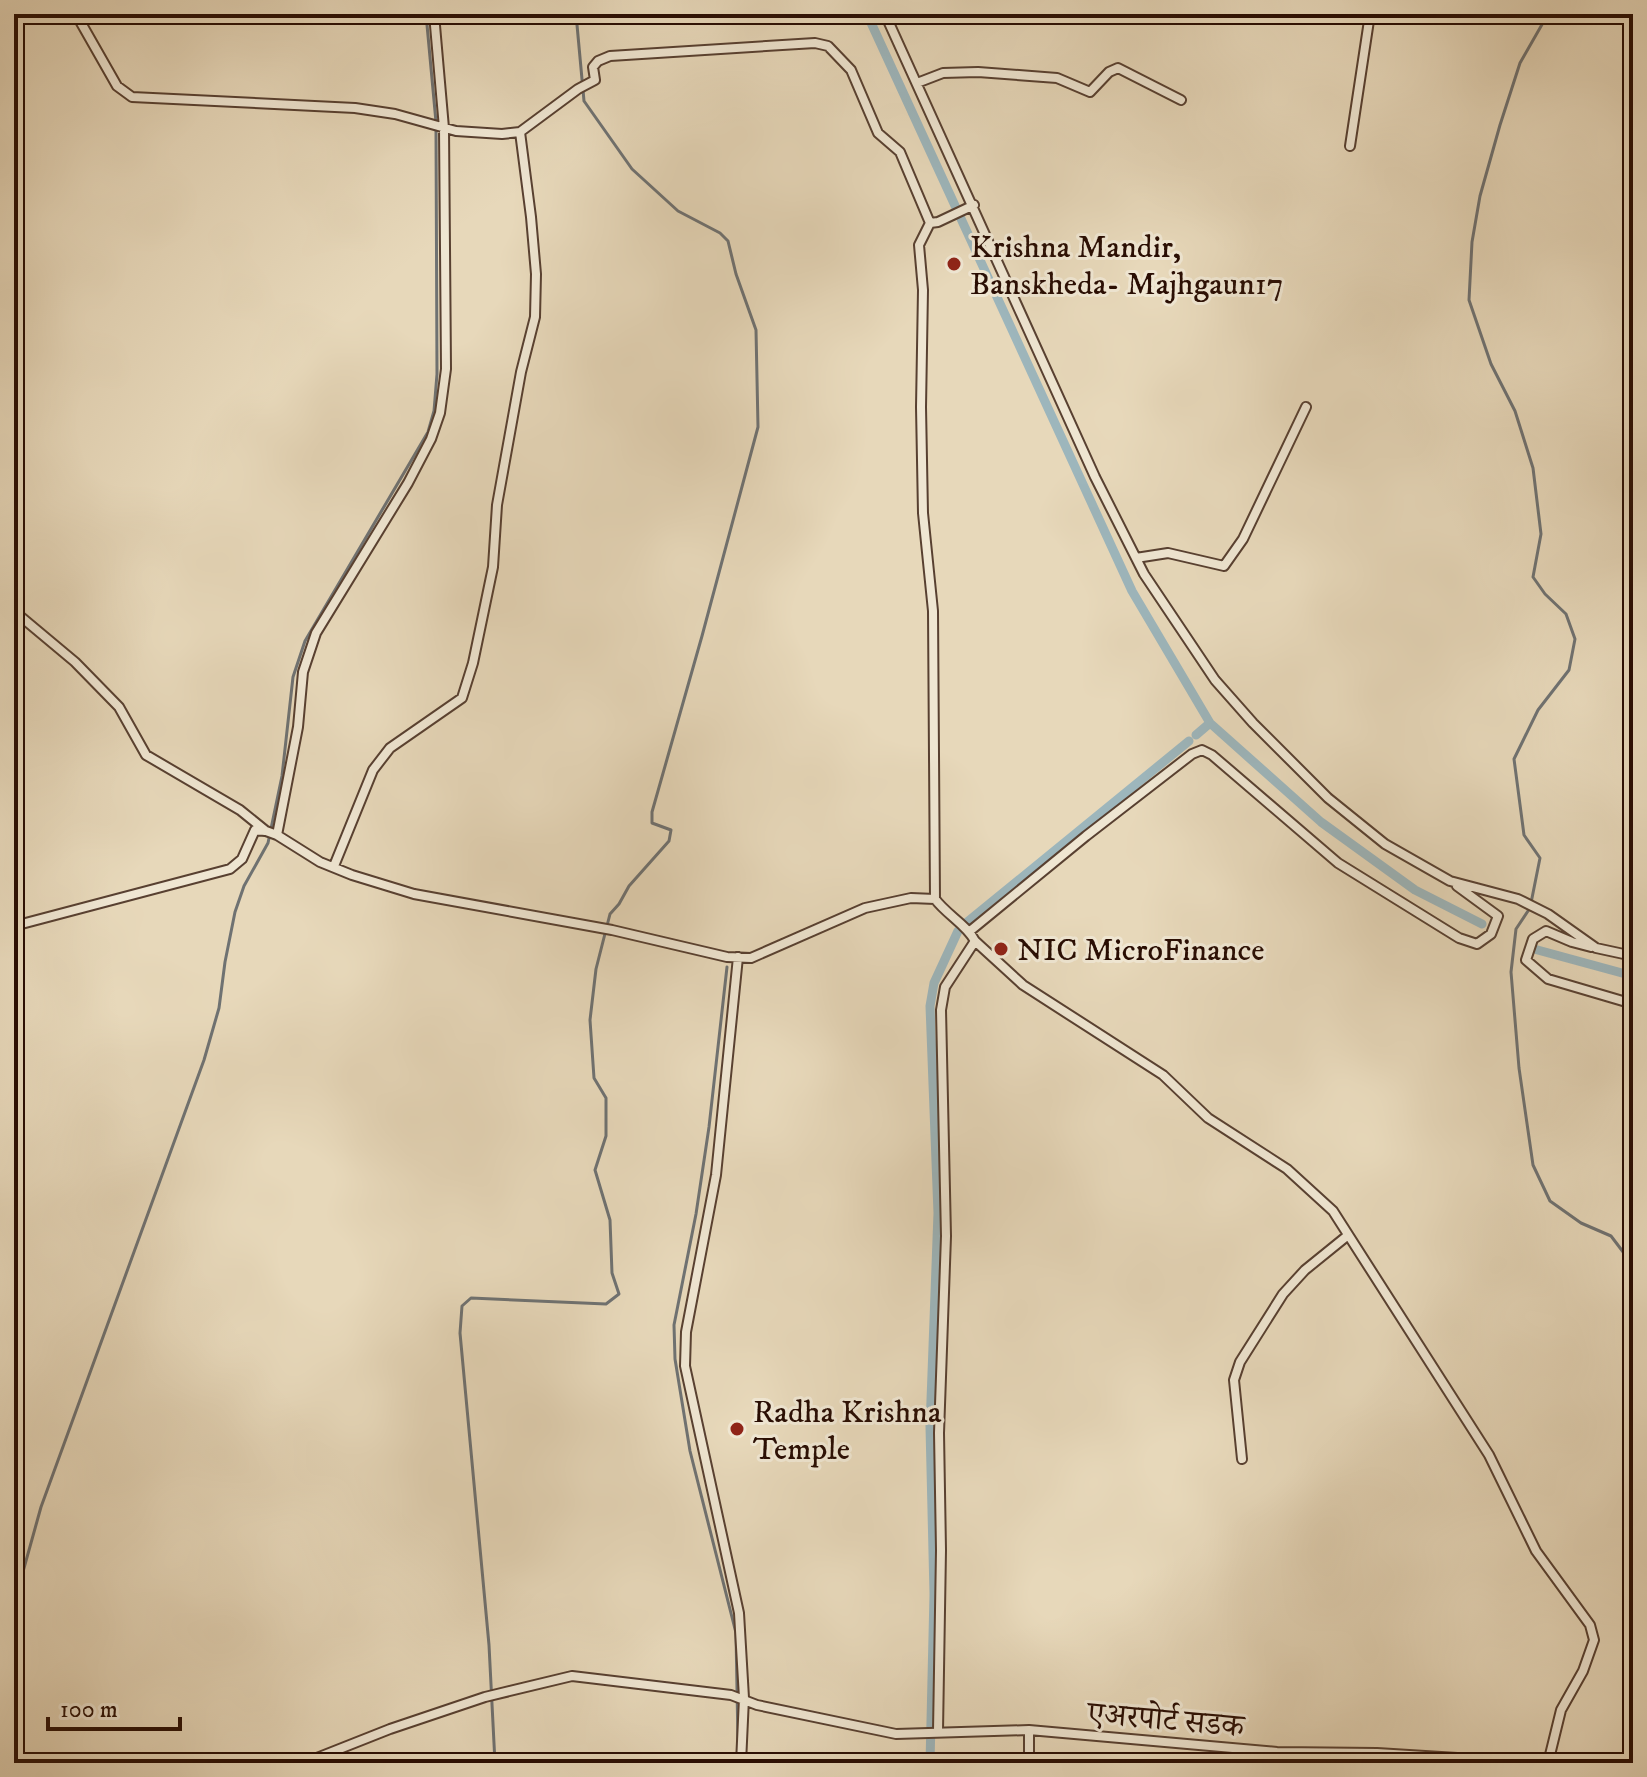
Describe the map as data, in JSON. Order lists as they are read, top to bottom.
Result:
{
  "streets": {
    "street": ["एअरपोर्ट सडक"]
  },
  "places": ["Krishna Mandir, Banskheda- Majhgaun17", "NIC MicroFinance", "Radha Krishna Temple"],
  "scale_bar": "100 m"
}
